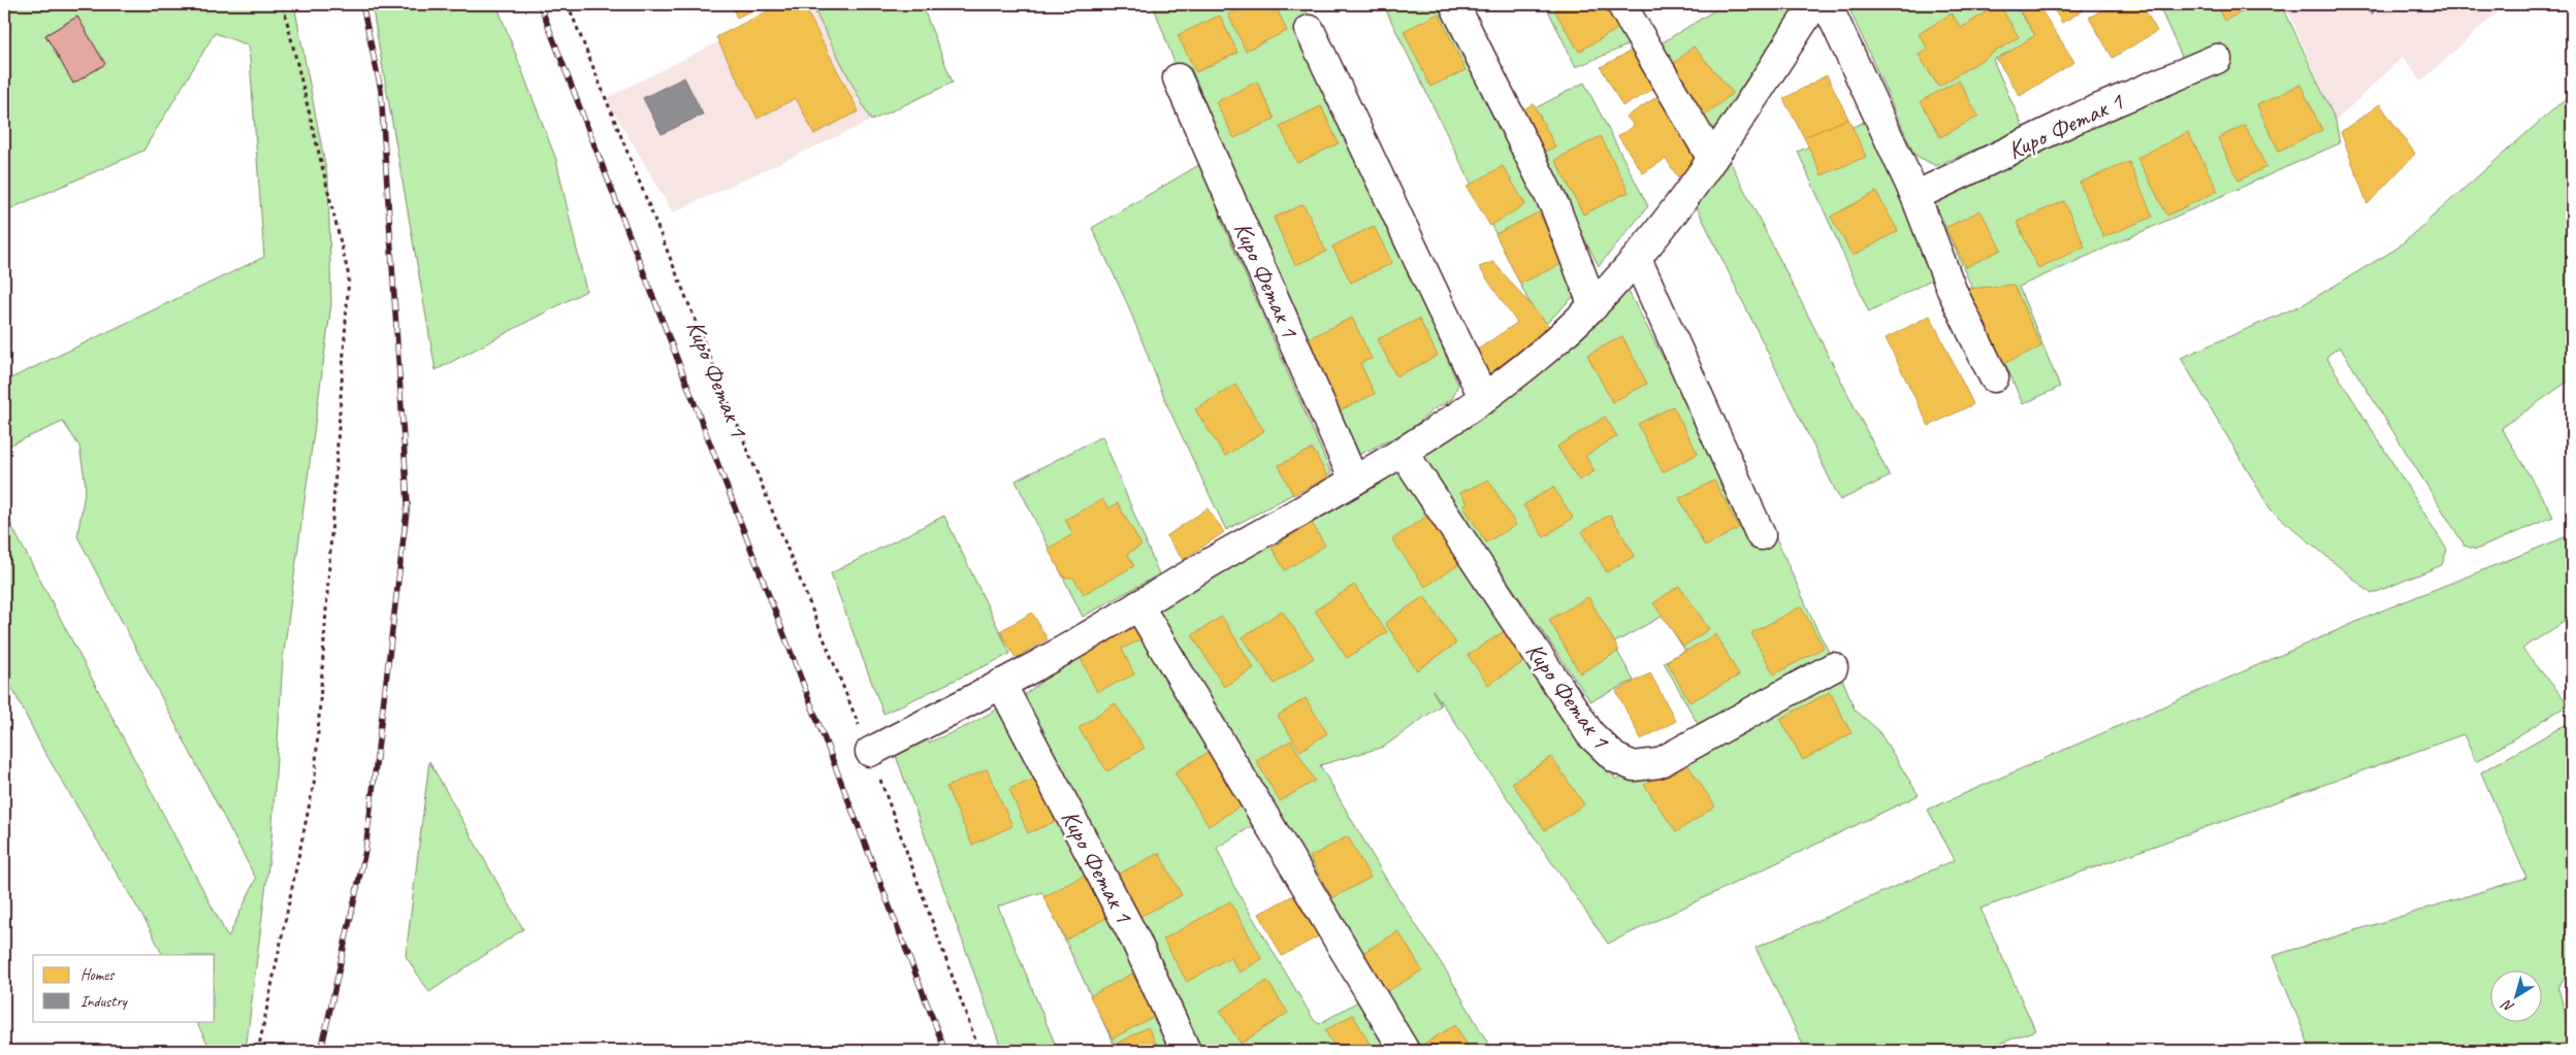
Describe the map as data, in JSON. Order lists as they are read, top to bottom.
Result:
{
  "streets": {
    "street": ["Киро Фетак 1"]
  },
  "legend": ["Homes", "Industry"],
  "north": "bottom left"
}
